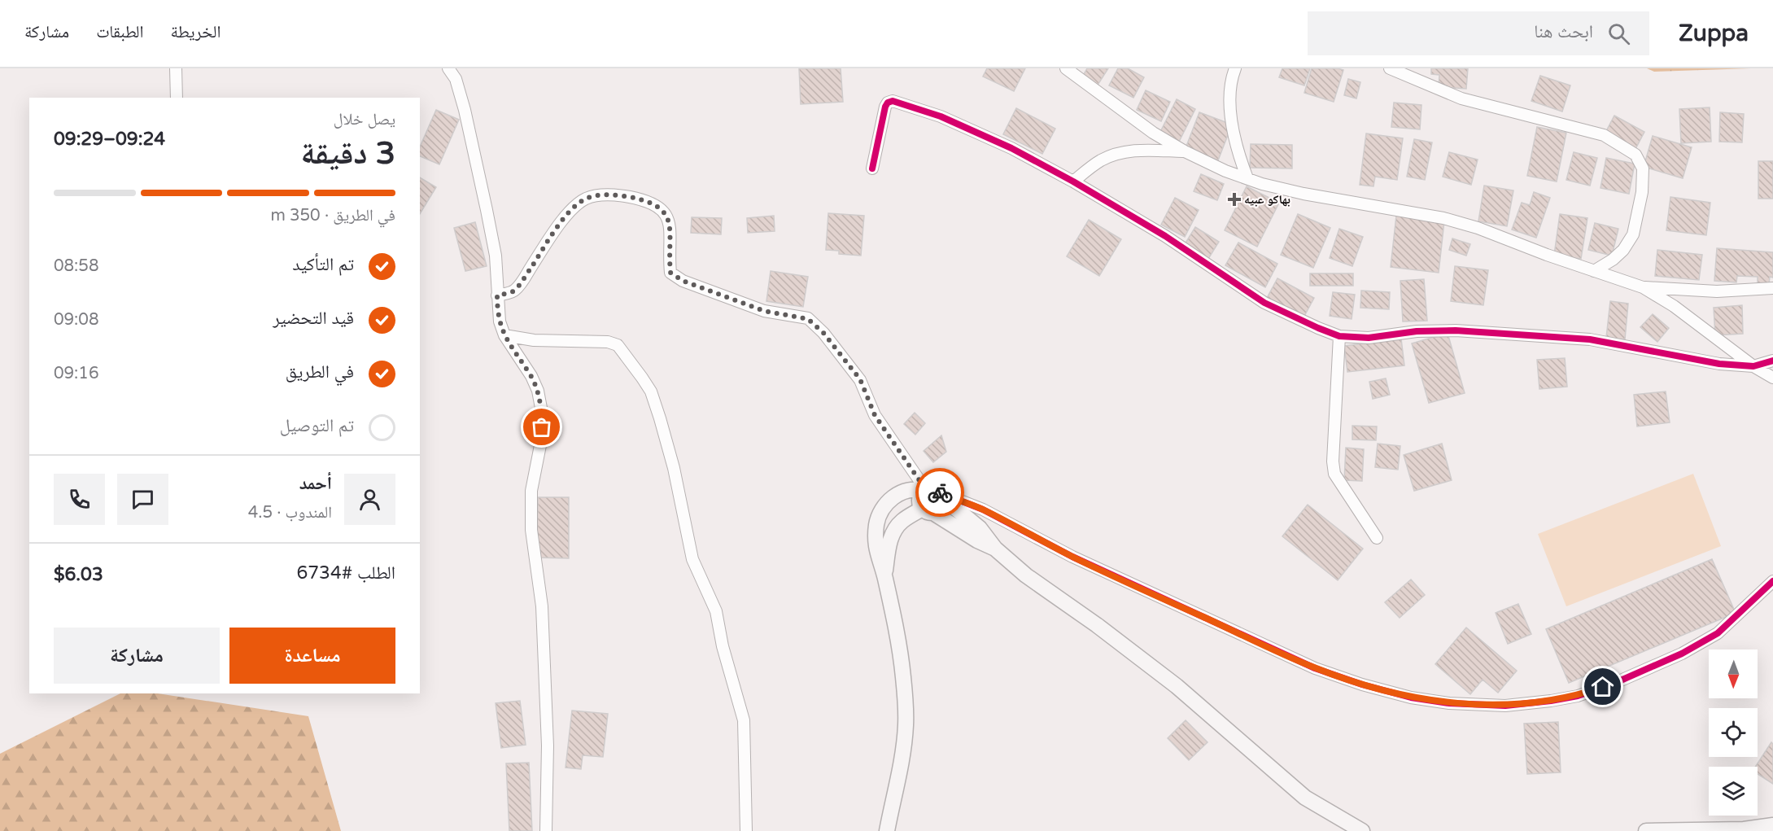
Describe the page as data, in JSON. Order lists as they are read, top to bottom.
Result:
{
  "places": {
    "health": ["بهاكو عبيه"]
  },
  "north": "bottom",
  "page": {
    "header": "Zuppa",
    "search": "ابحث هنا",
    "nav": ["الخريطة", "الطبقات", "مشاركة"],
    "heading": ["3 دقيقة", "يصل خلال", "09:24–09:29"],
    "panel": [
      "أحمد",
      "المندوب · 4.5",
      "الطلب #6734",
      "$6.03"
    ],
    "bar": "في الطريق · 350 m",
    "list": [
      ["تم التأكيد", "08:58"],
      ["قيد التحضير", "09:08"],
      ["في الطريق", "09:16"],
      "تم التوصيل"
    ],
    "buttons": ["مساعدة", "مشاركة"]
  }
}
